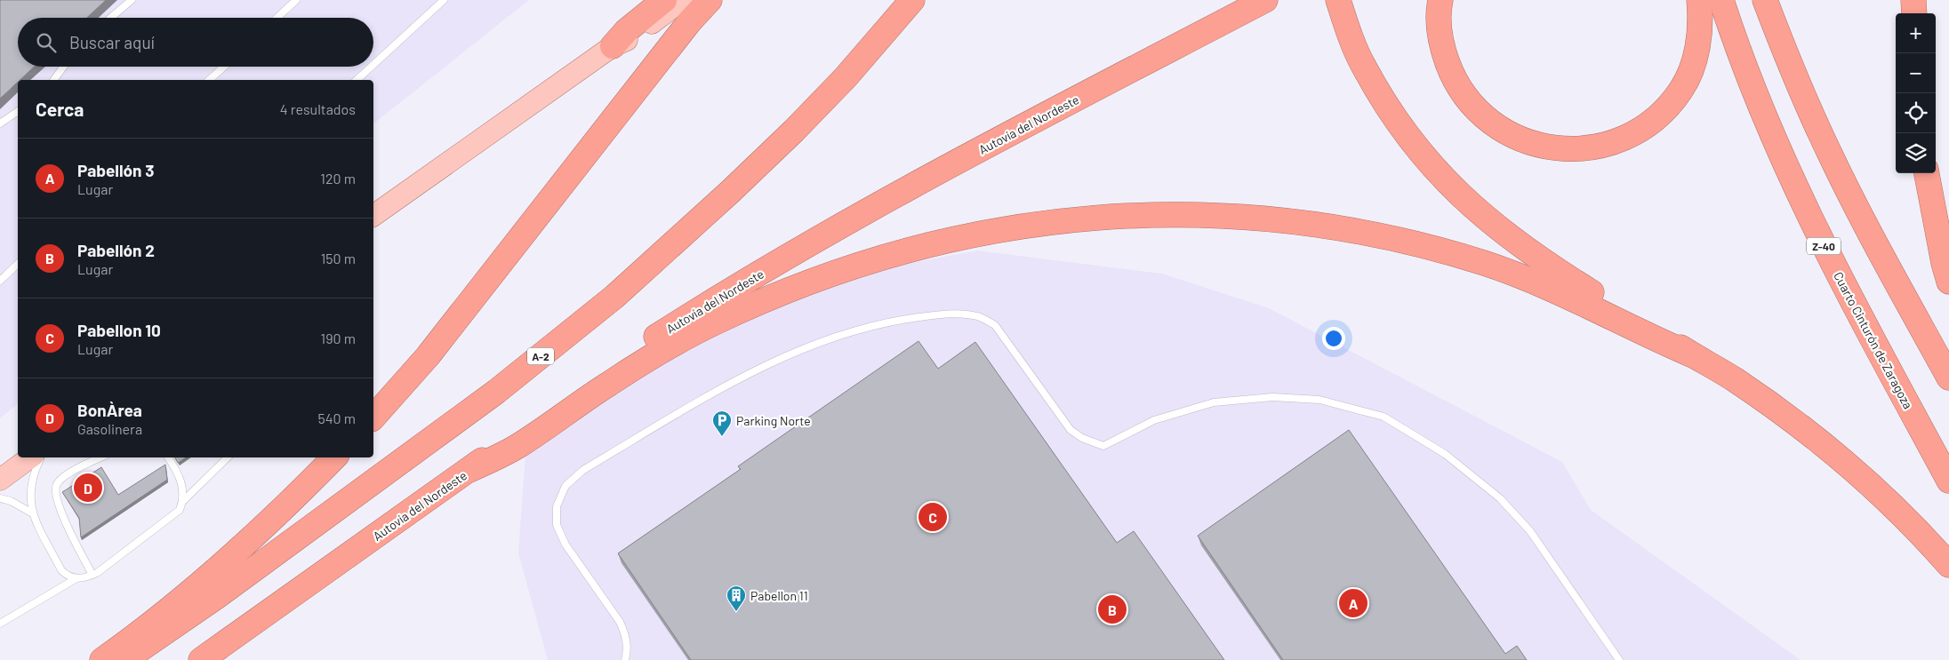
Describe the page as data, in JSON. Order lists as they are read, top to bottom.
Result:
{
  "streets": {
    "highway": [
      "Autovía del Nordeste",
      "Z-40",
      "Cuarto Cinturón de Zaragoza",
      "A-2"
    ]
  },
  "places": {
    "parking": ["Parking Norte"],
    "building": ["Pabellon 11"]
  },
  "page": {
    "map_buttons": ["+", "−"],
    "search": "Buscar aquí",
    "heading": ["Cerca", "4 resultados"],
    "list": [
      {
        "mark": "A",
        "name": "Pabellón 3",
        "note": "Lugar",
        "value": "120 m"
      },
      {
        "mark": "B",
        "name": "Pabellón 2",
        "note": "Lugar",
        "value": "150 m"
      },
      {
        "mark": "C",
        "name": "Pabellon 10",
        "note": "Lugar",
        "value": "190 m"
      },
      {
        "mark": "D",
        "name": "BonÀrea",
        "note": "Gasolinera",
        "value": "540 m"
      }
    ],
    "pins": [
      "D",
      "C",
      "A",
      "B"
    ]
  }
}
